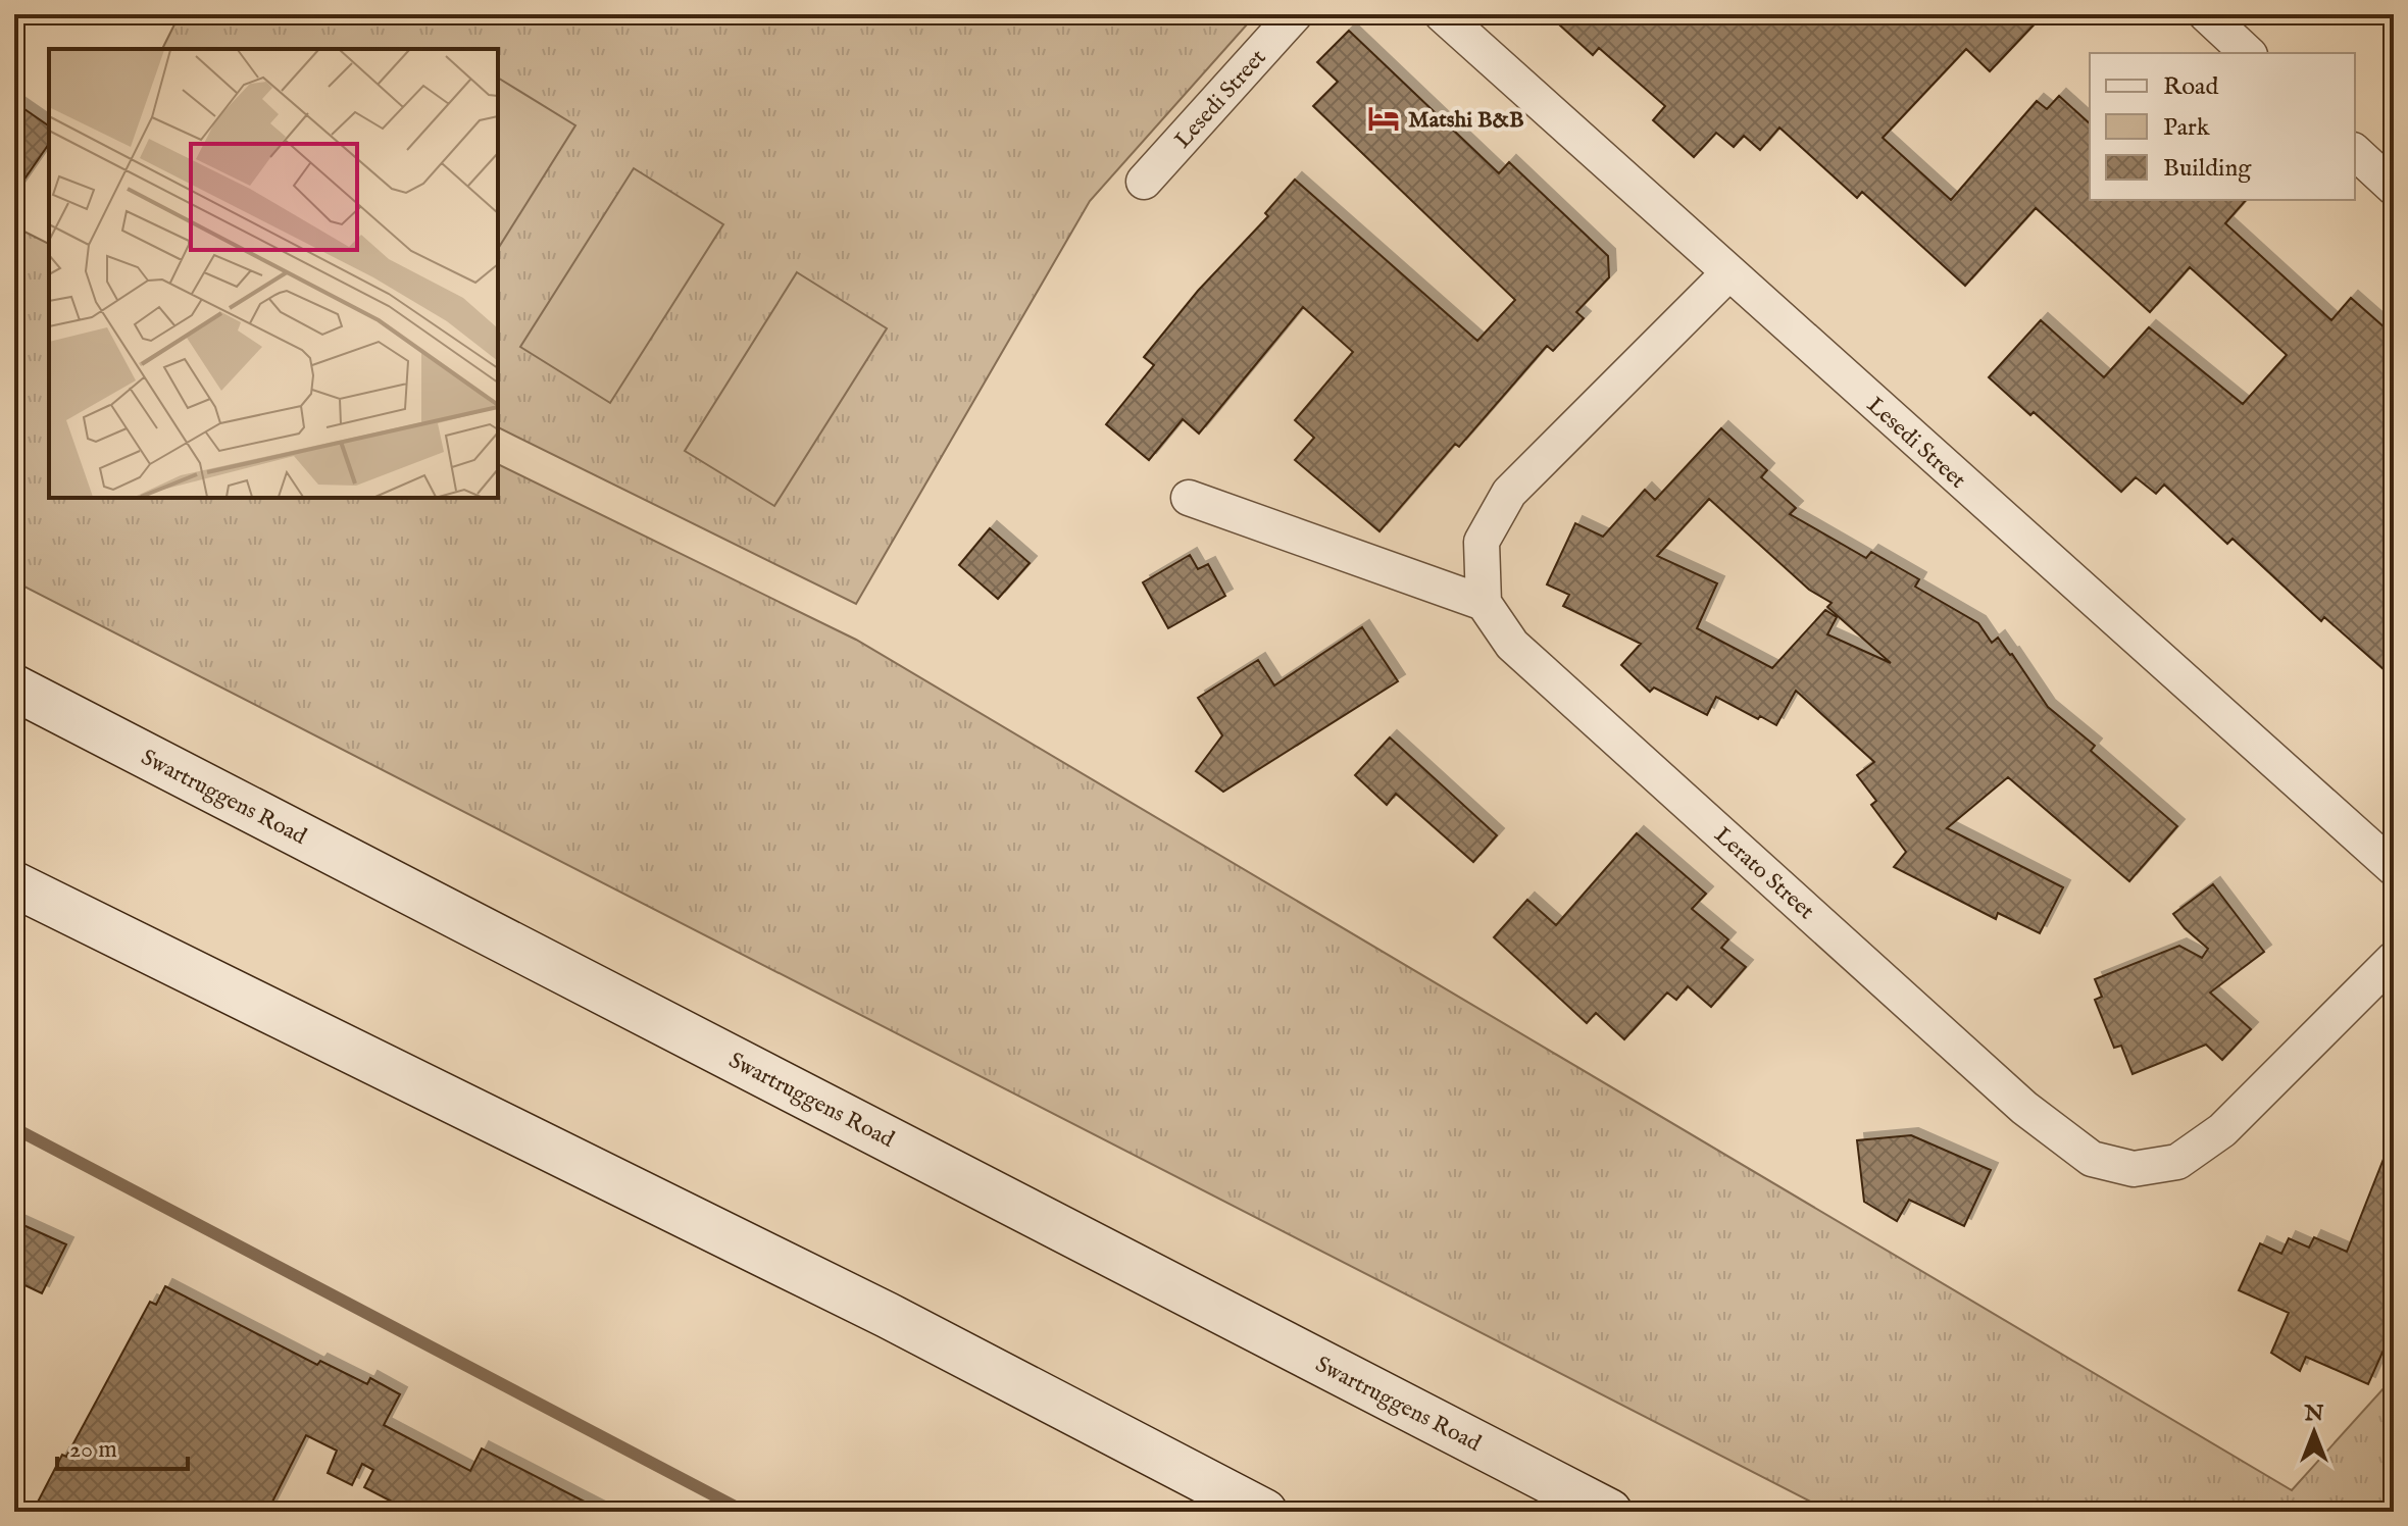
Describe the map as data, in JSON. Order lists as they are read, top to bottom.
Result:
{
  "streets": {
    "main road": ["Swartruggens Road"],
    "street": ["Lesedi Street", "Lerato Street"]
  },
  "places": {
    "hotel": ["Matshi B&B"]
  },
  "legend": ["Road", "Park", "Building"],
  "scale_bar": "20 m",
  "north": "top"
}
